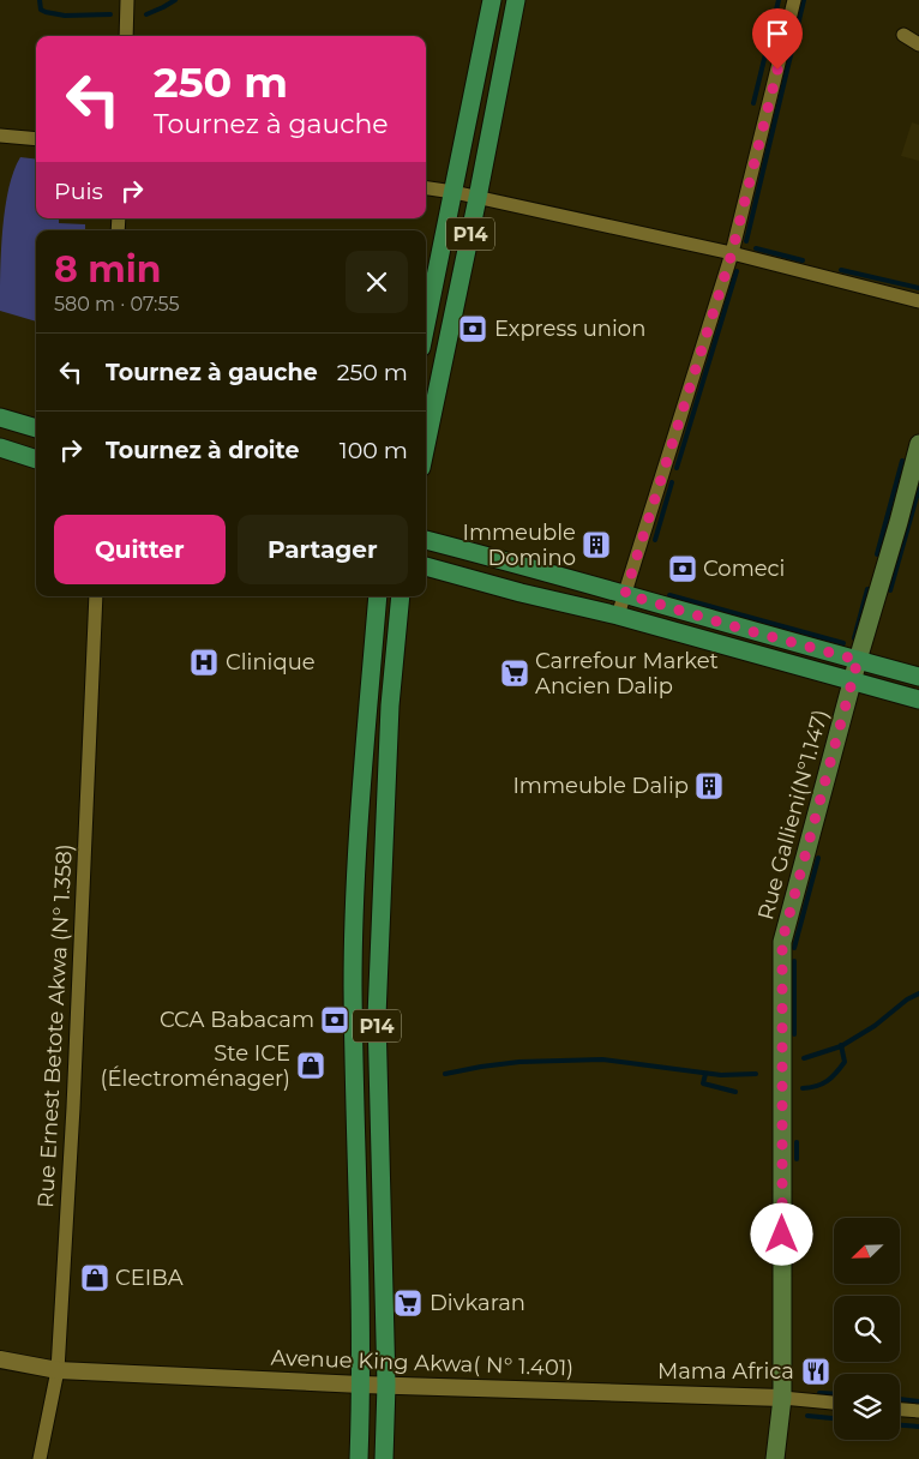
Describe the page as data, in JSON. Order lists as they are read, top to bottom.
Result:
{
  "streets": {
    "main road": ["P14", "Rue Gallieni(N°1.147)"],
    "street": ["Rue Ernest Betote Akwa (N° 1.358)", "Avenue King Akwa( N° 1.401)"]
  },
  "crossings": [
    ["P14", "Avenue King Akwa( N° 1.401)"],
    ["Rue Gallieni(N°1.147)", "Avenue King Akwa( N° 1.401)"],
    ["Rue Ernest Betote Akwa (N° 1.358)", "Avenue King Akwa( N° 1.401)"]
  ],
  "places": {
    "bank": ["Express union", "Comeci", "CCA Babacam"],
    "building": ["Immeuble Domino", "Immeuble Dalip"],
    "hospital": ["Clinique"],
    "supermarket": ["Carrefour Market Ancien Dalip", "Divkaran"],
    "shop": ["Ste ICE (Électroménager)", "CEIBA"],
    "restaurant": ["Mama Africa"]
  },
  "north": "bottom left",
  "page": {
    "turn": ["250 m", "Tournez à gauche"],
    "then": "Puis",
    "heading": ["8 min", "580 m · 07:55"],
    "list": [
      {
        "name": "Tournez à gauche",
        "value": "250 m"
      },
      {
        "name": "Tournez à droite",
        "value": "100 m"
      }
    ],
    "buttons": ["Quitter", "Partager"]
  }
}
